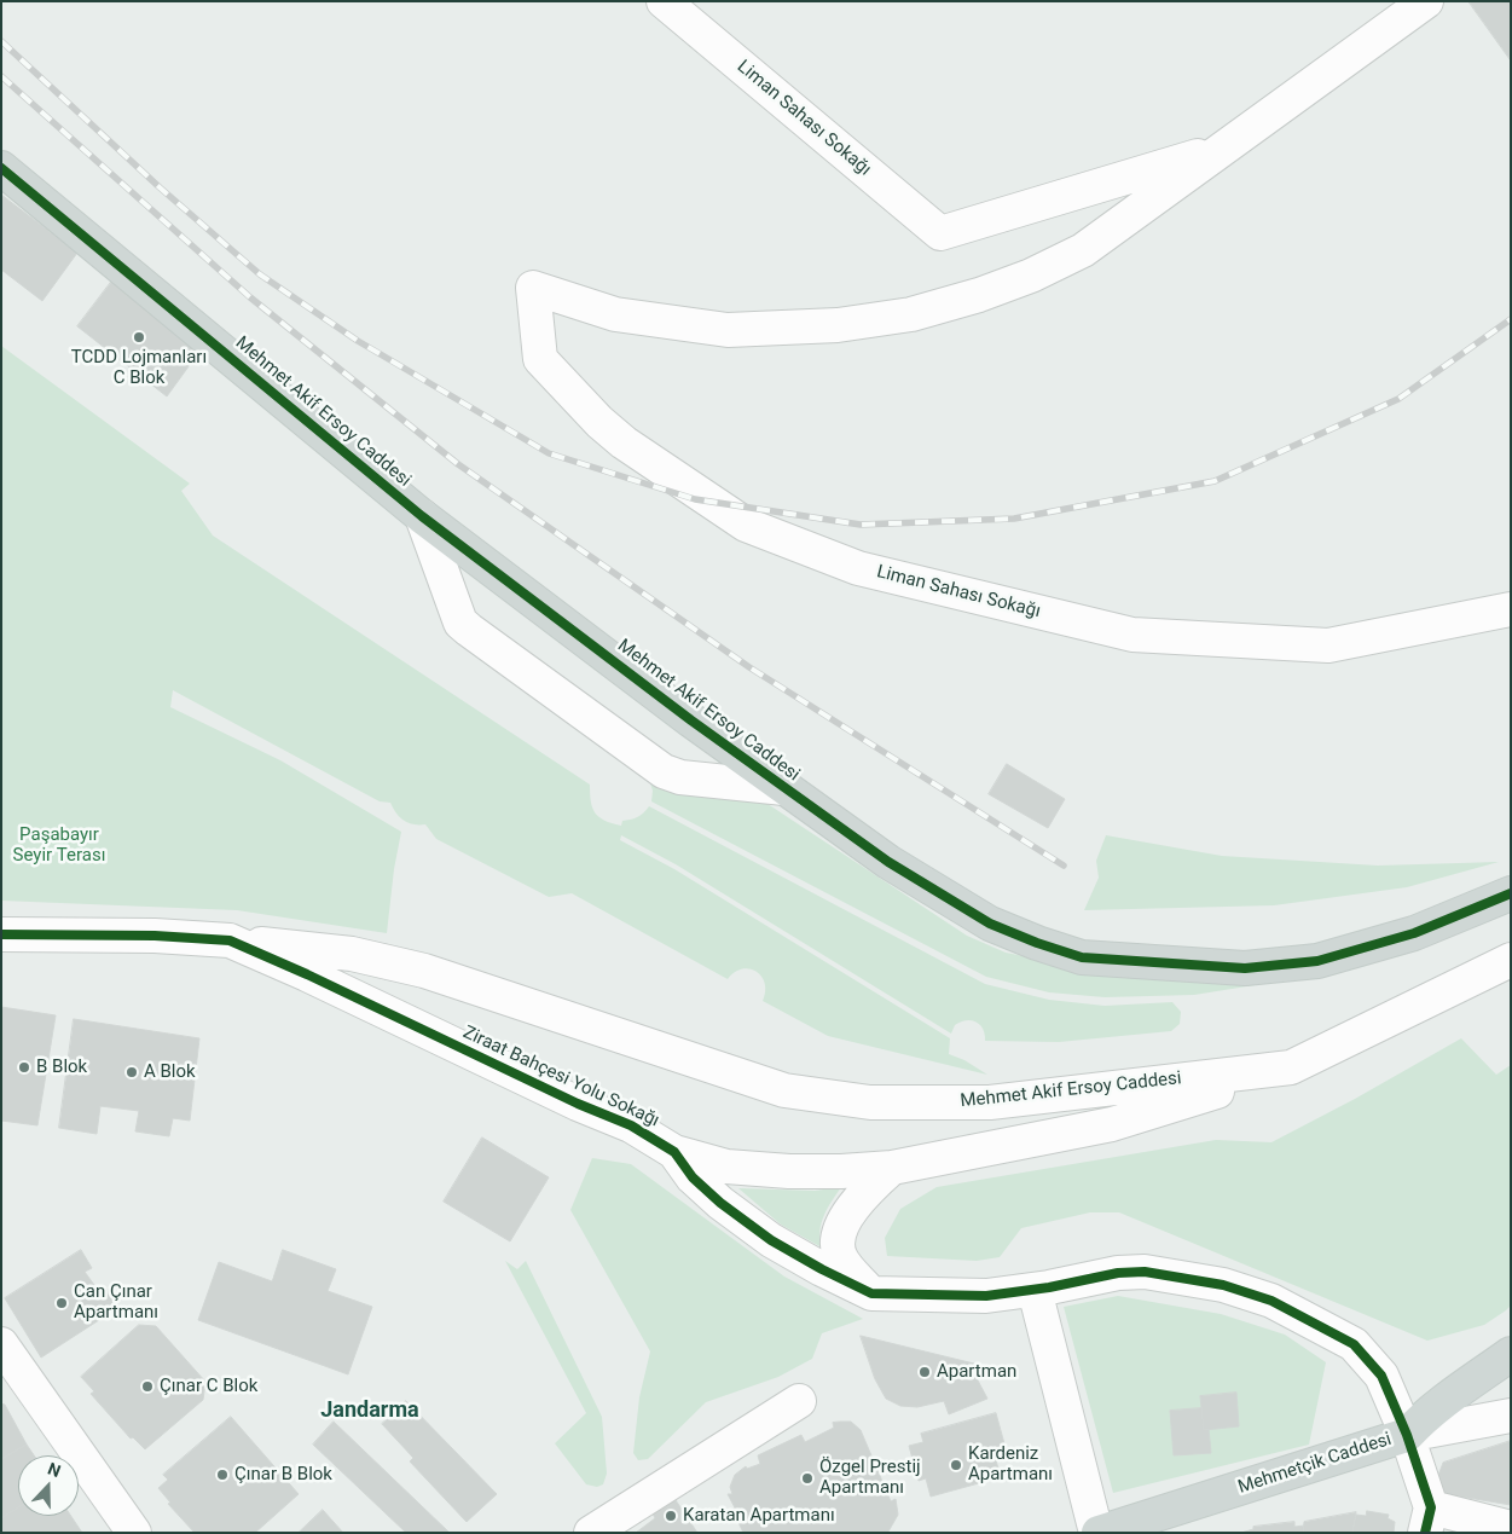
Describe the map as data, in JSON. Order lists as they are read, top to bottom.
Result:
{
  "streets": {
    "main road": ["Mehmet Akif Ersoy Caddesi", "Mehmetçik Caddesi"],
    "street": ["Liman Sahası Sokağı", "Ziraat Bahçesi Yolu Sokağı"]
  },
  "crossings": [
    ["Mehmet Akif Ersoy Caddesi", "Ziraat Bahçesi Yolu Sokağı"],
    ["Ziraat Bahçesi Yolu Sokağı", "Mehmetçik Caddesi"]
  ],
  "districts": ["Jandarma"],
  "parks": ["Paşabayır Seyir Terası"],
  "places": [
    "TCDD Lojmanları C Blok",
    "B Blok",
    "A Blok",
    "Can Çınar Apartmanı",
    "Apartman",
    "Çınar C Blok",
    "Kardeniz Apartmanı",
    "Çınar B Blok",
    "Özgel Prestij Apartmanı",
    "Karatan Apartmanı"
  ],
  "north": "top"
}
